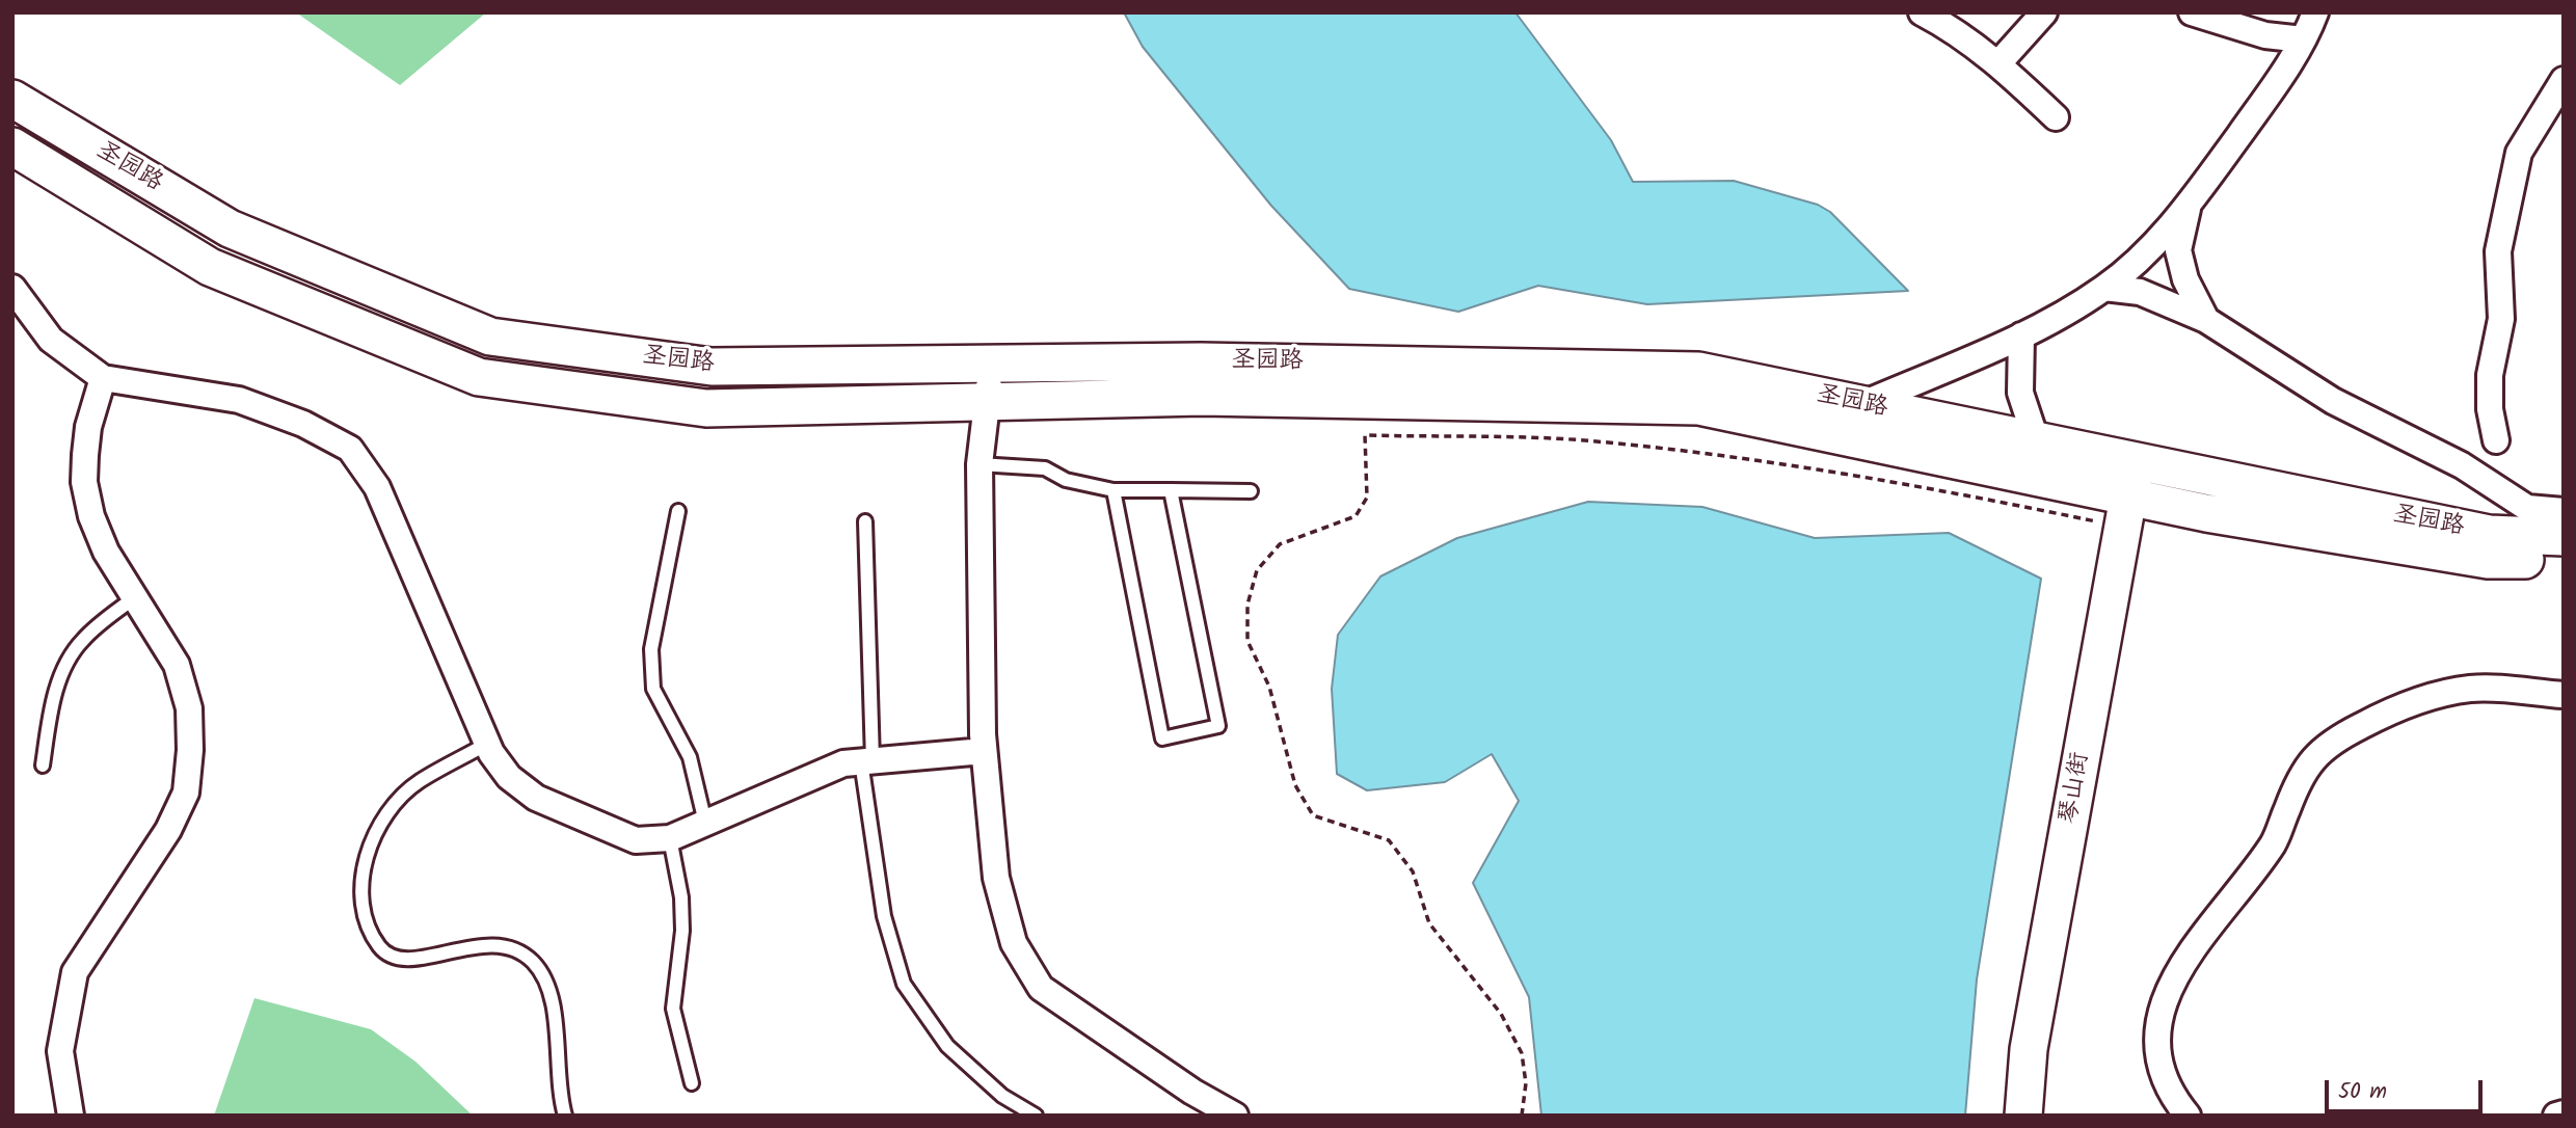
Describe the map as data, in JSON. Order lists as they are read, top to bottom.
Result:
{
  "streets": {
    "street": ["圣园路", "琴山街"]
  },
  "crossings": [
    ["圣园路", "琴山街"]
  ],
  "scale_bar": "50 m"
}
